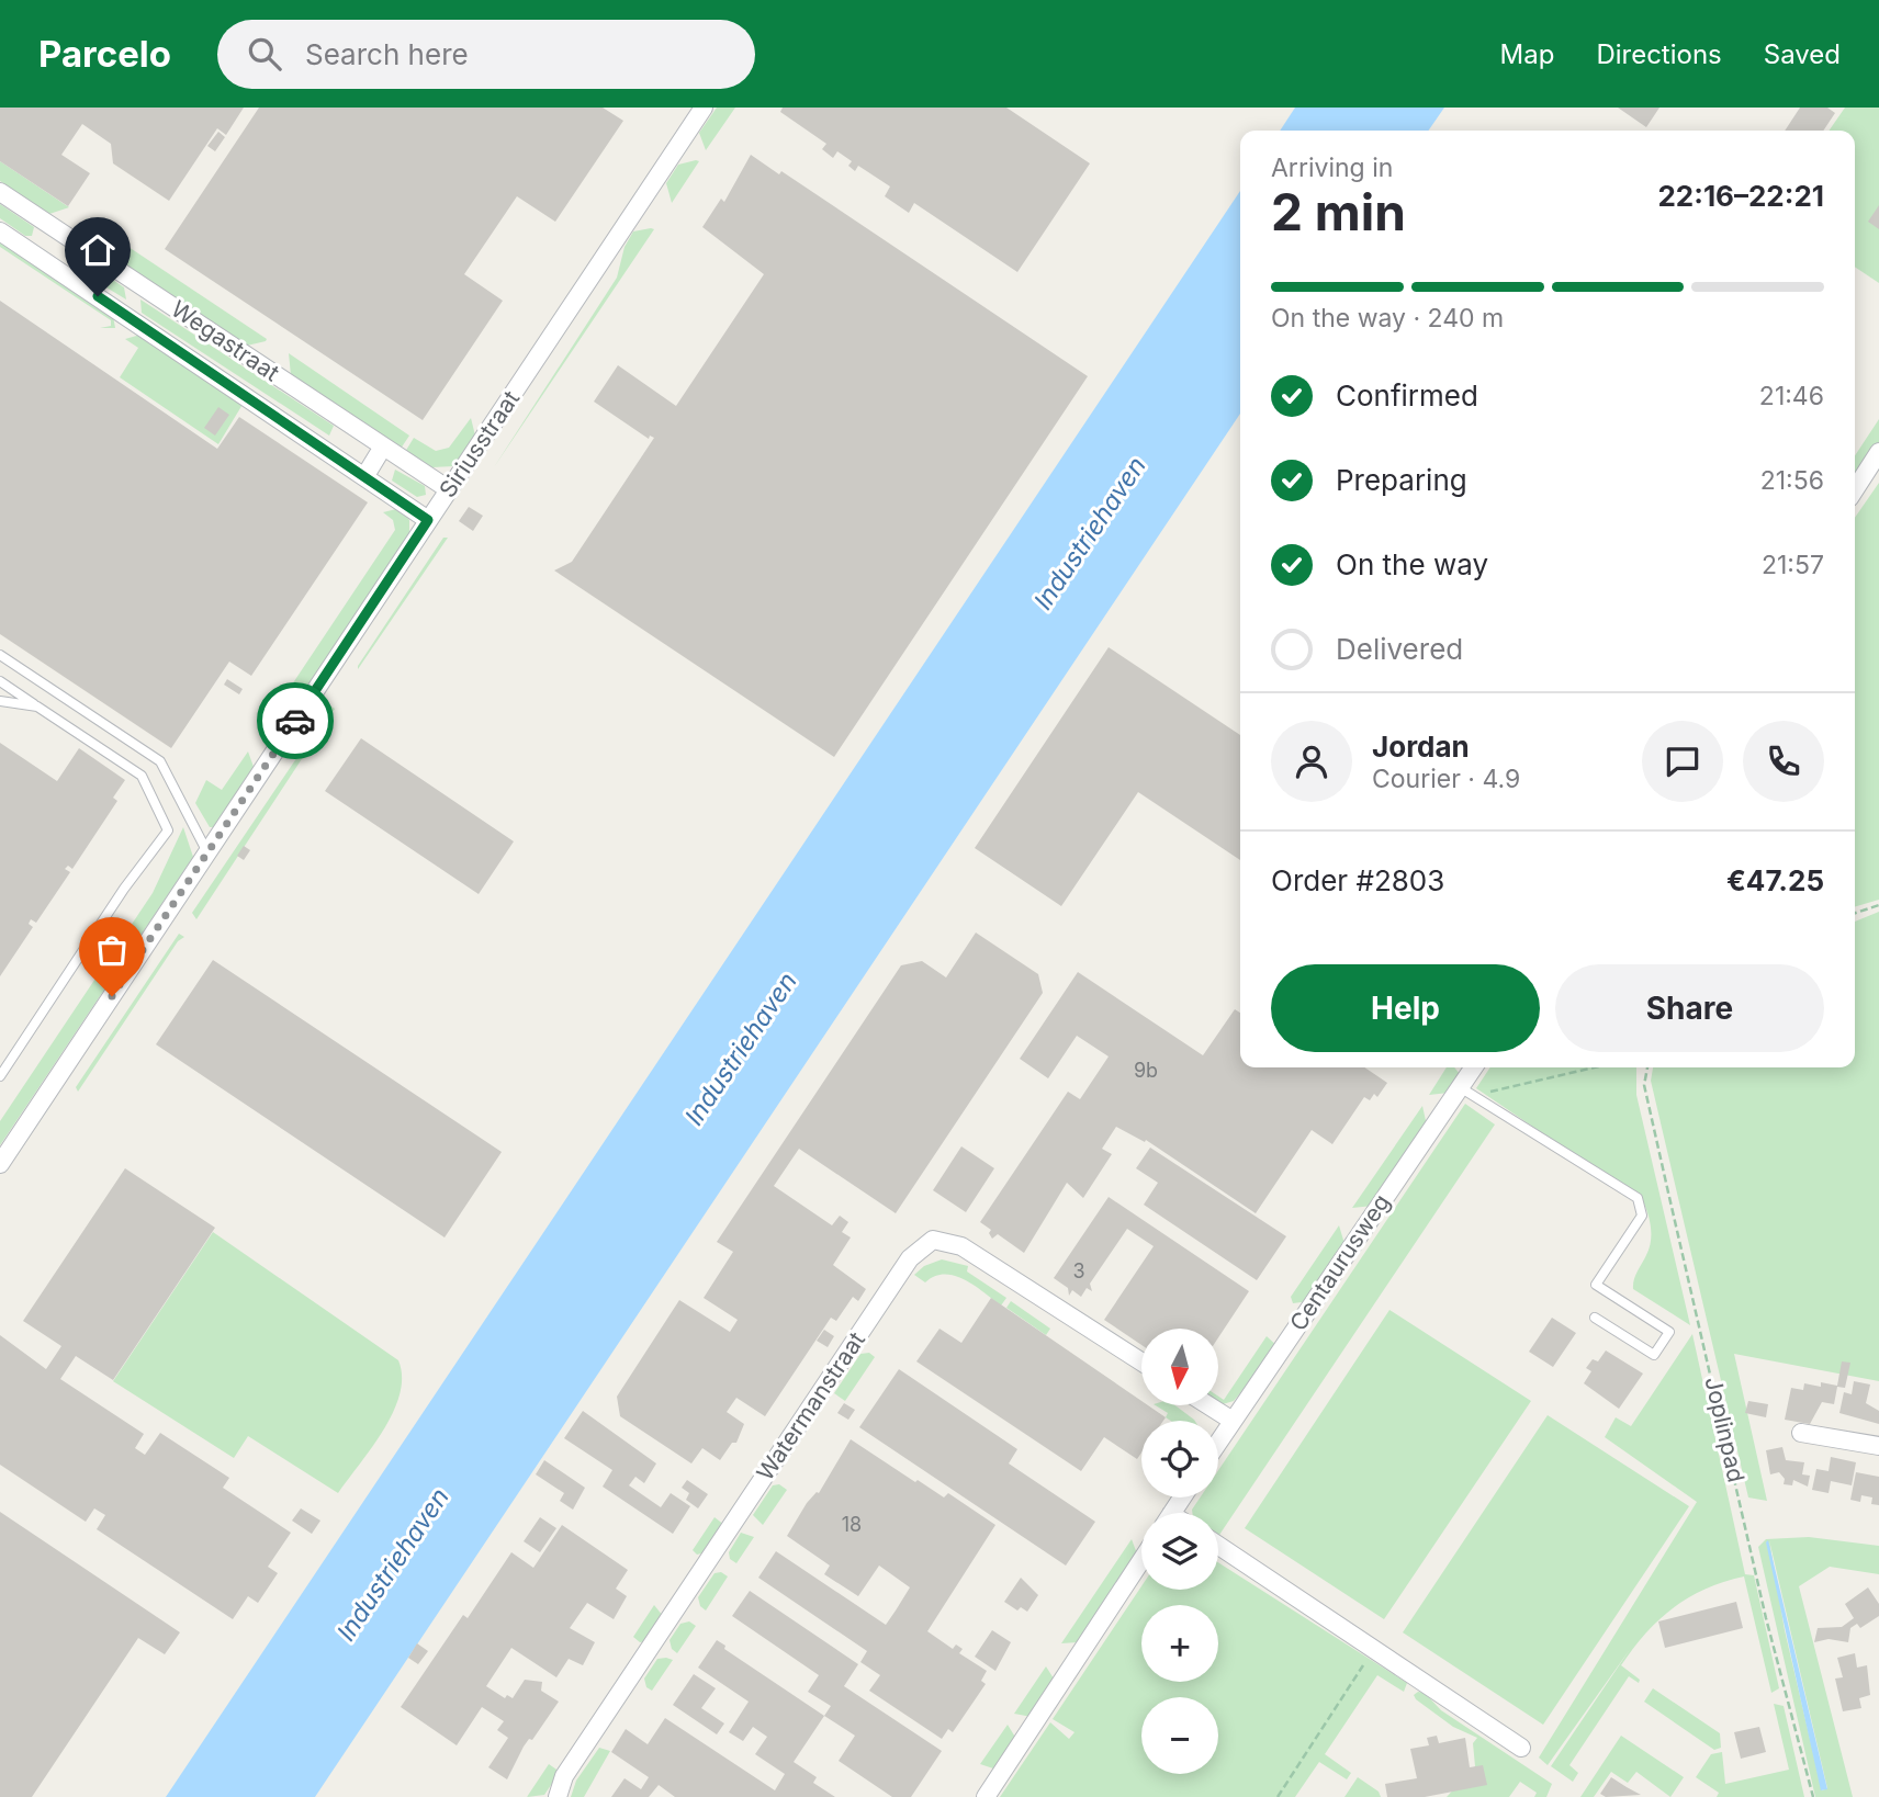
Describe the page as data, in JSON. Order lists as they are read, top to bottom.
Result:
{
  "streets": {
    "street": [
      "Wegastraat",
      "Siriusstraat",
      "Centaurusweg",
      "Watermanstraat"
    ],
    "path": ["Joplinpad"]
  },
  "crossings": [
    ["Wegastraat", "Siriusstraat"]
  ],
  "water": ["Industriehaven"],
  "house_numbers": ["9b", "3", "18"],
  "north": "bottom",
  "page": {
    "header": "Parcelo",
    "search": "Search here",
    "nav": ["Map", "Directions", "Saved"],
    "heading": ["2 min", "Arriving in", "22:16–22:21"],
    "panel": [
      "Jordan",
      "Courier · 4.9",
      "Order #2803",
      "€47.25"
    ],
    "bar": "On the way · 240 m",
    "list": [
      ["Confirmed", "21:46"],
      ["Preparing", "21:56"],
      ["On the way", "21:57"],
      "Delivered"
    ],
    "buttons": ["Help", "Share"],
    "map_buttons": ["+", "−"]
  }
}
